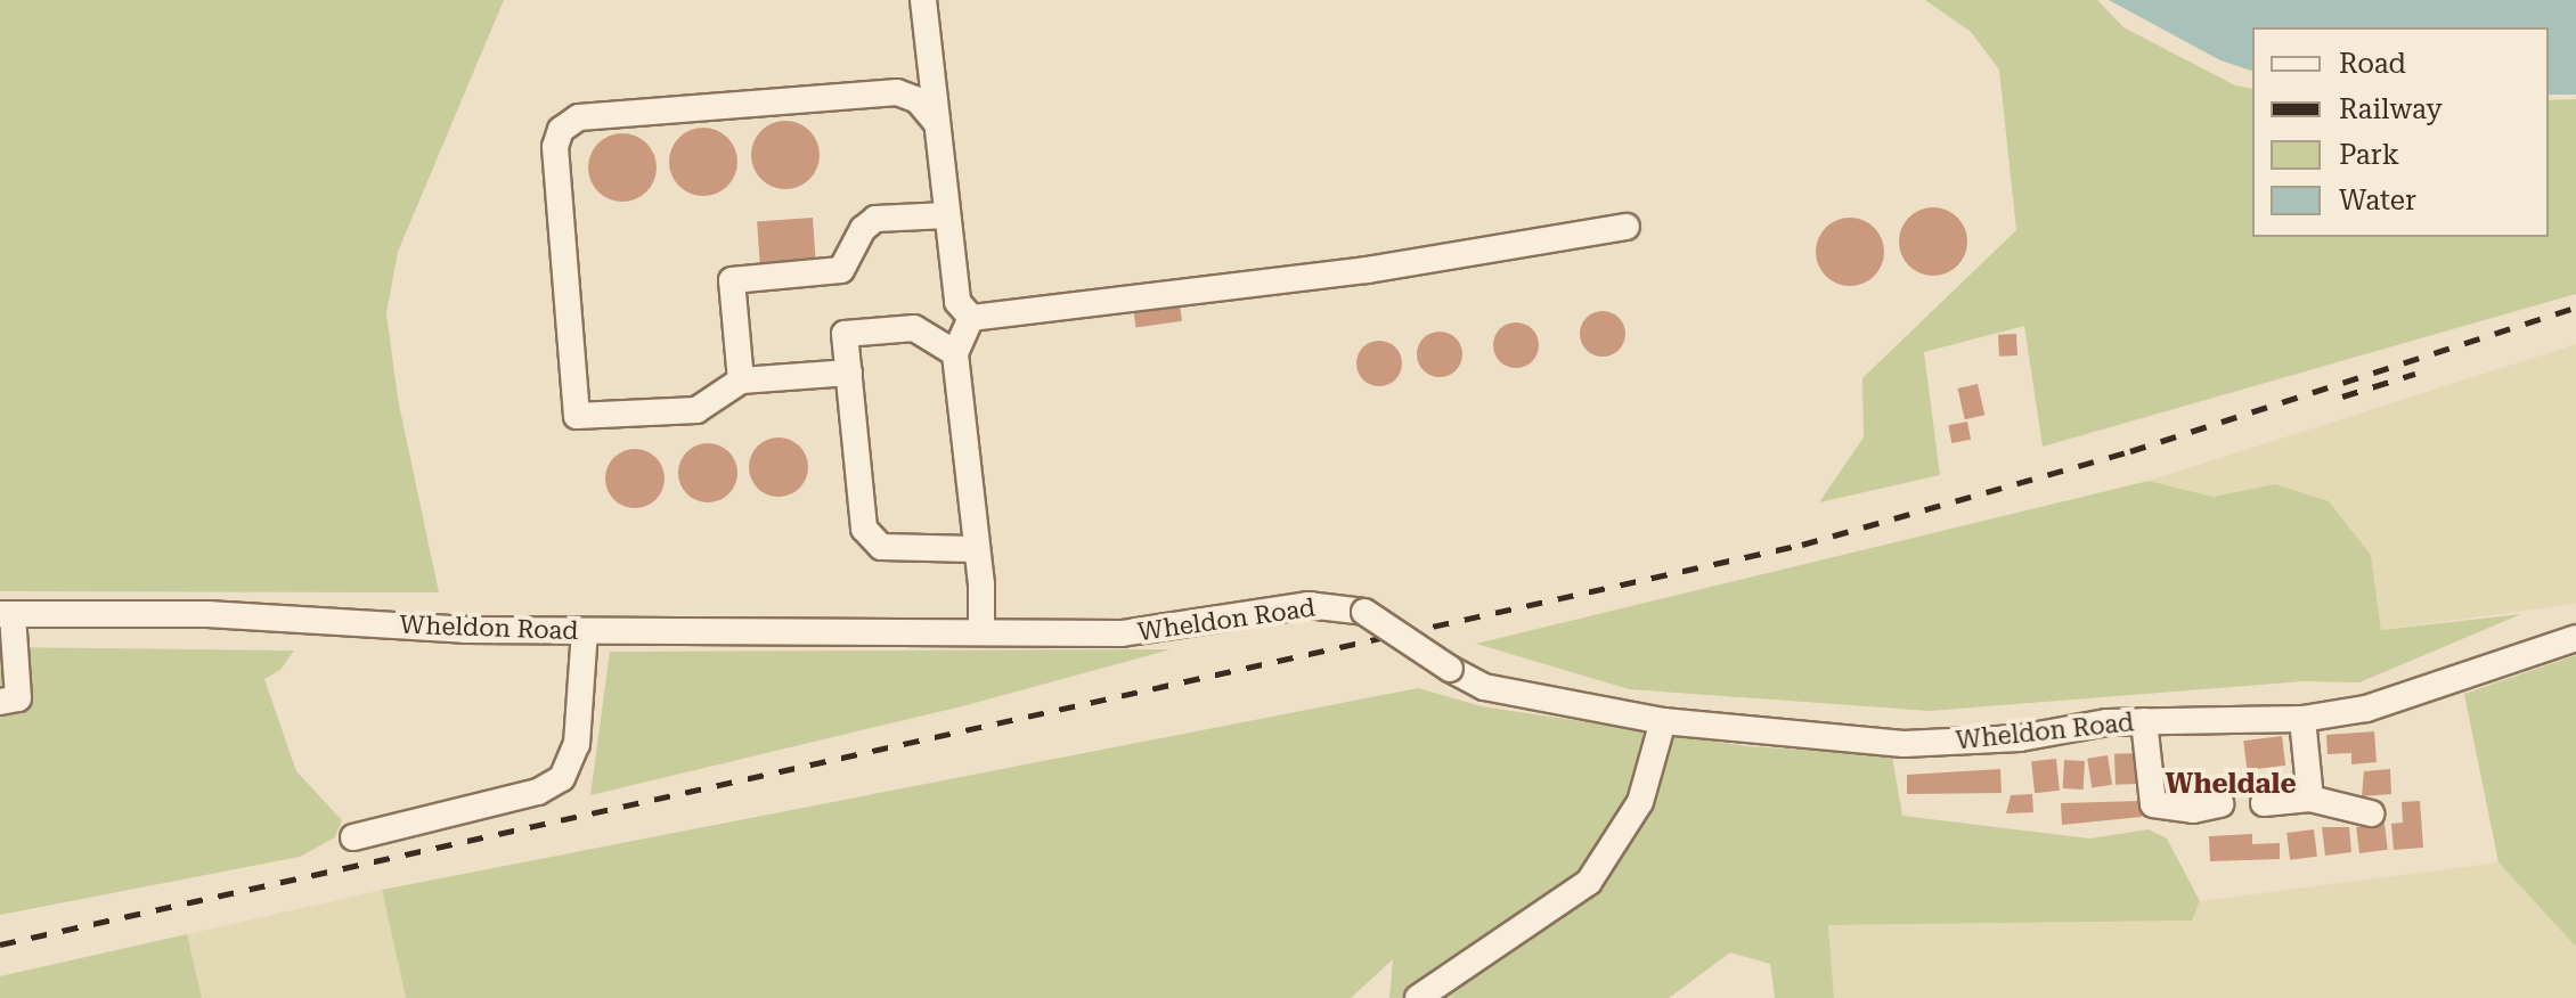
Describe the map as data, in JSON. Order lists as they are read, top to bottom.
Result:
{
  "streets": {
    "street": ["Wheldon Road"]
  },
  "districts": ["Wheldale"],
  "legend": [
    "Road",
    "Railway",
    "Park",
    "Water"
  ]
}
